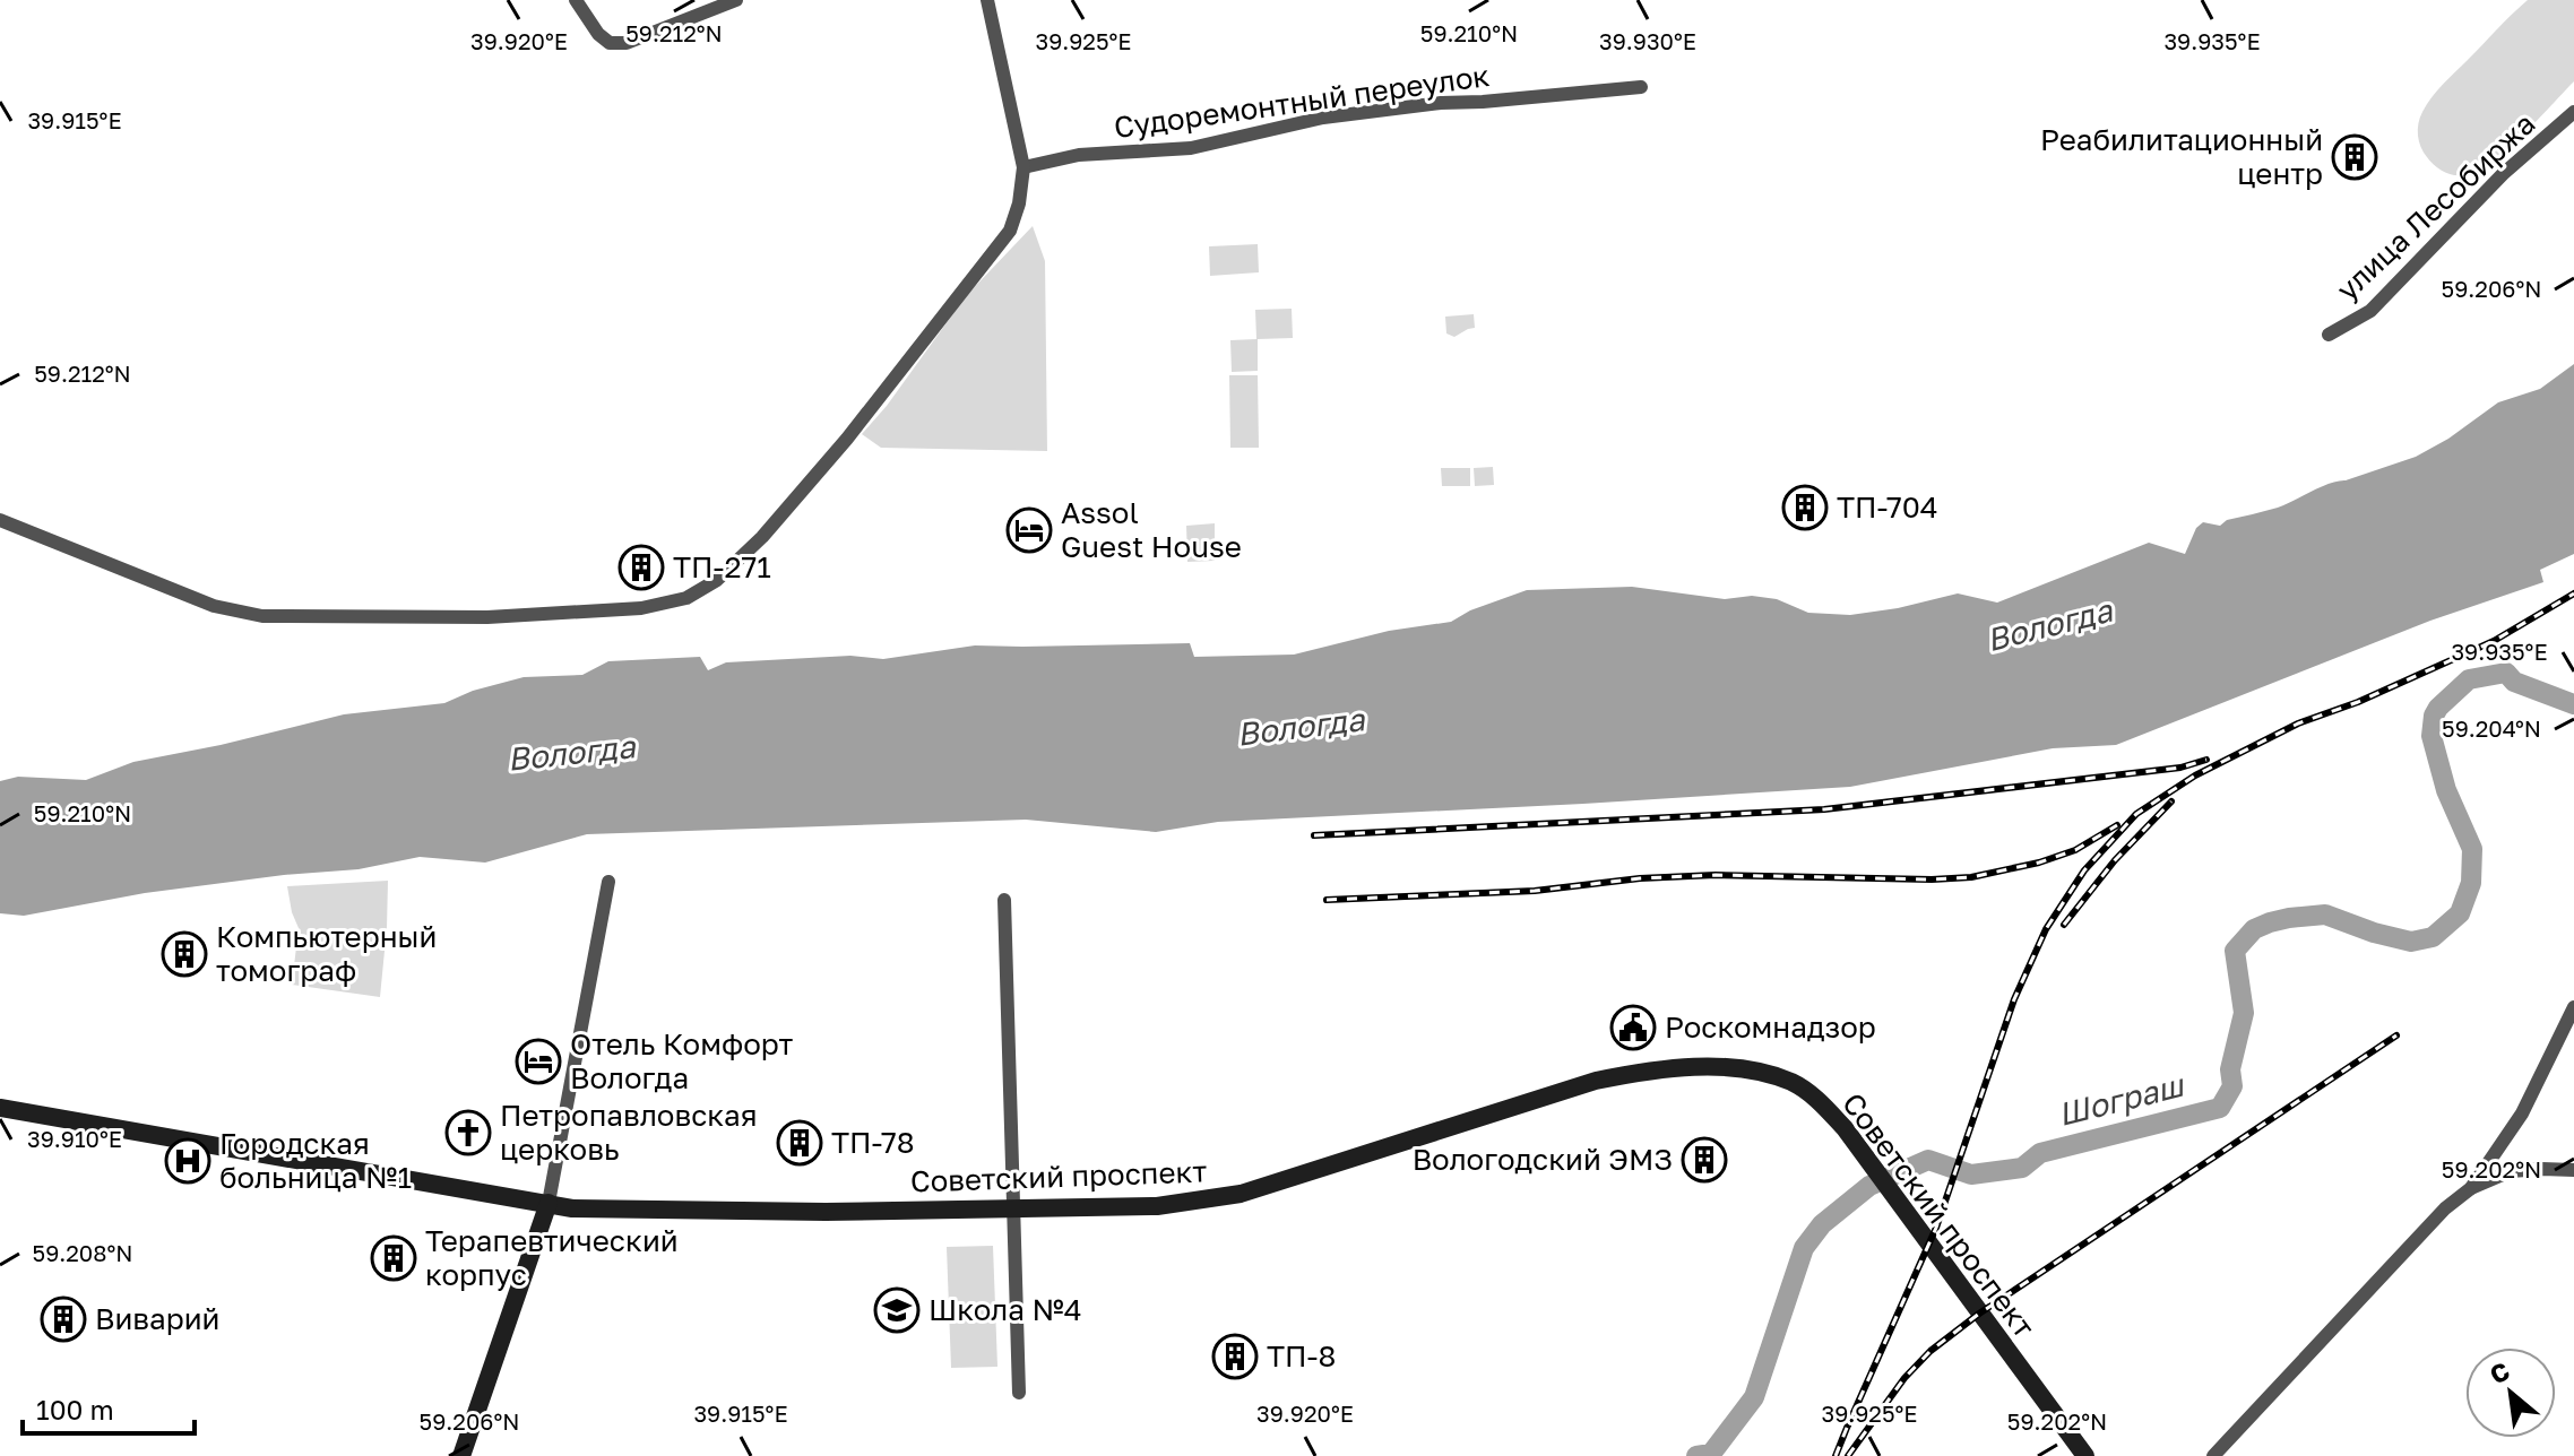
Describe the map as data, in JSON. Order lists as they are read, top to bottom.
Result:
{
  "streets": {
    "street": ["Судоремонтный переулок", "улица Лесобиржа", "Советский проспект"]
  },
  "water": ["Вологда", "Шограш"],
  "places": {
    "building": [
      "Реабилитационный центр",
      "ТП-704",
      "ТП-271",
      "Компьютерный томограф",
      "ТП-78",
      "Вологодский ЭМЗ",
      "Терапевтический корпус",
      "Виварий",
      "ТП-8"
    ],
    "hotel": ["Assol Guest House", "Отель Комфорт Вологда"],
    "public building": ["Роскомнадзор"],
    "church": ["Петропавловская церковь"],
    "hospital": ["Городская больница №1"],
    "school or university": ["Школа №4"]
  },
  "scale_bar": "100 m",
  "north": "top left",
  "coordinates": [
    "59.210°N",
    "59.212°N",
    "39.920°E",
    "39.925°E",
    "39.930°E",
    "39.935°E",
    "39.915°E",
    "59.206°N",
    "59.204°N",
    "39.910°E",
    "59.202°N",
    "59.208°N"
  ]
}
